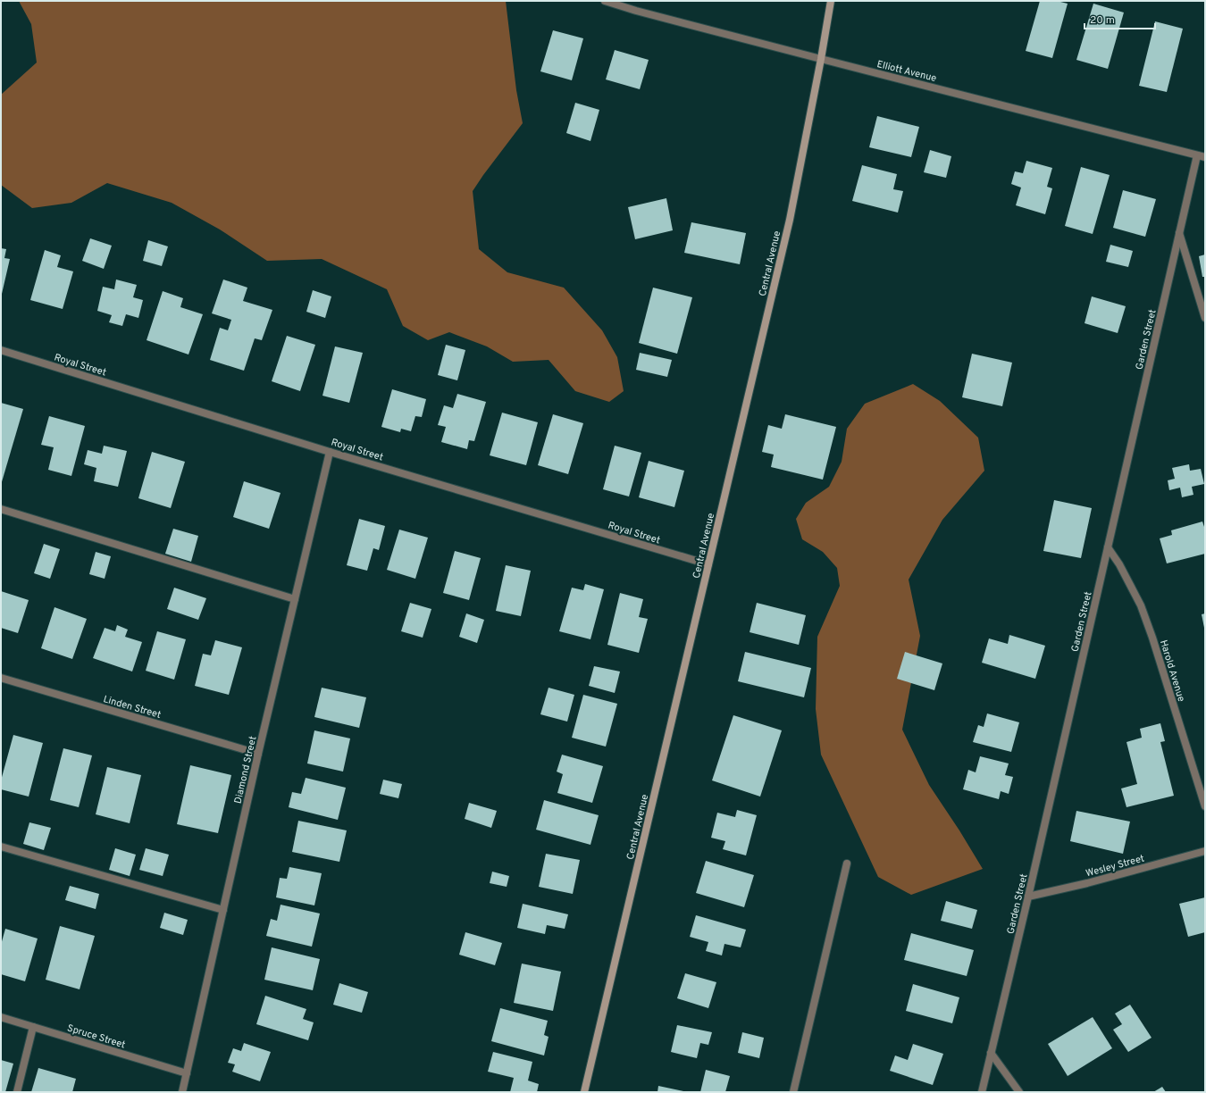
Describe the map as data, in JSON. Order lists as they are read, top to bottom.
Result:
{
  "streets": {
    "street": [
      "Elliott Avenue",
      "Central Avenue",
      "Garden Street",
      "Royal Street",
      "Harold Avenue",
      "Linden Street",
      "Diamond Street",
      "Wesley Street",
      "Spruce Street"
    ]
  },
  "crossings": [
    ["Elliott Avenue", "Central Avenue"],
    ["Elliott Avenue", "Garden Street"],
    ["Central Avenue", "Royal Street"],
    ["Garden Street", "Harold Avenue"],
    ["Garden Street", "Wesley Street"],
    ["Royal Street", "Diamond Street"],
    ["Linden Street", "Diamond Street"],
    ["Diamond Street", "Spruce Street"]
  ],
  "scale_bar": "20 m"
}
